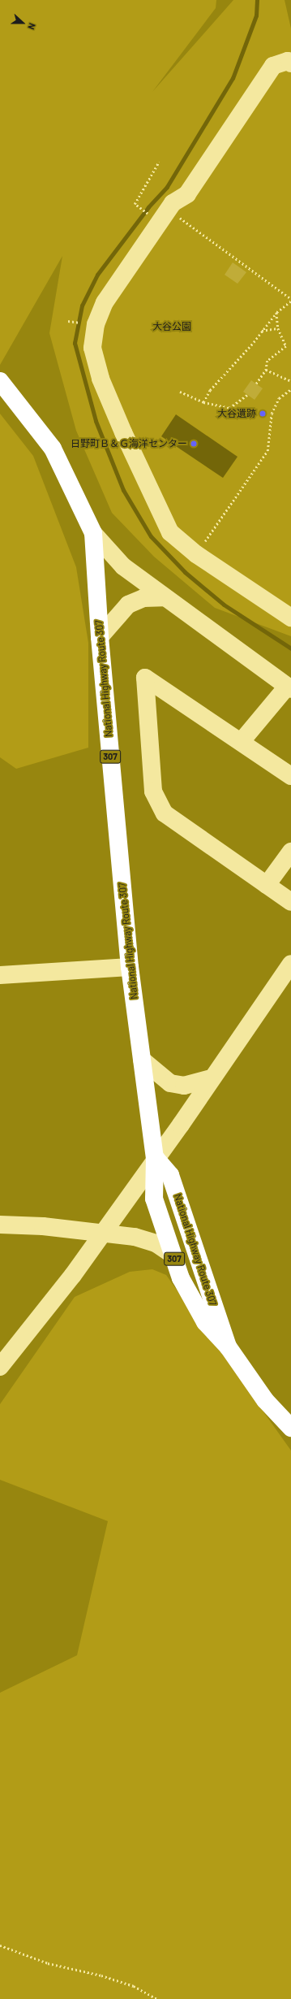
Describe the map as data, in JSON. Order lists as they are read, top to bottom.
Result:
{
  "streets": {
    "highway": ["National Highway Route 307", "307"]
  },
  "parks": ["大谷公園"],
  "places": ["大谷遺跡", "日野町Ｂ＆Ｇ海洋センター"],
  "north": "right"
}
